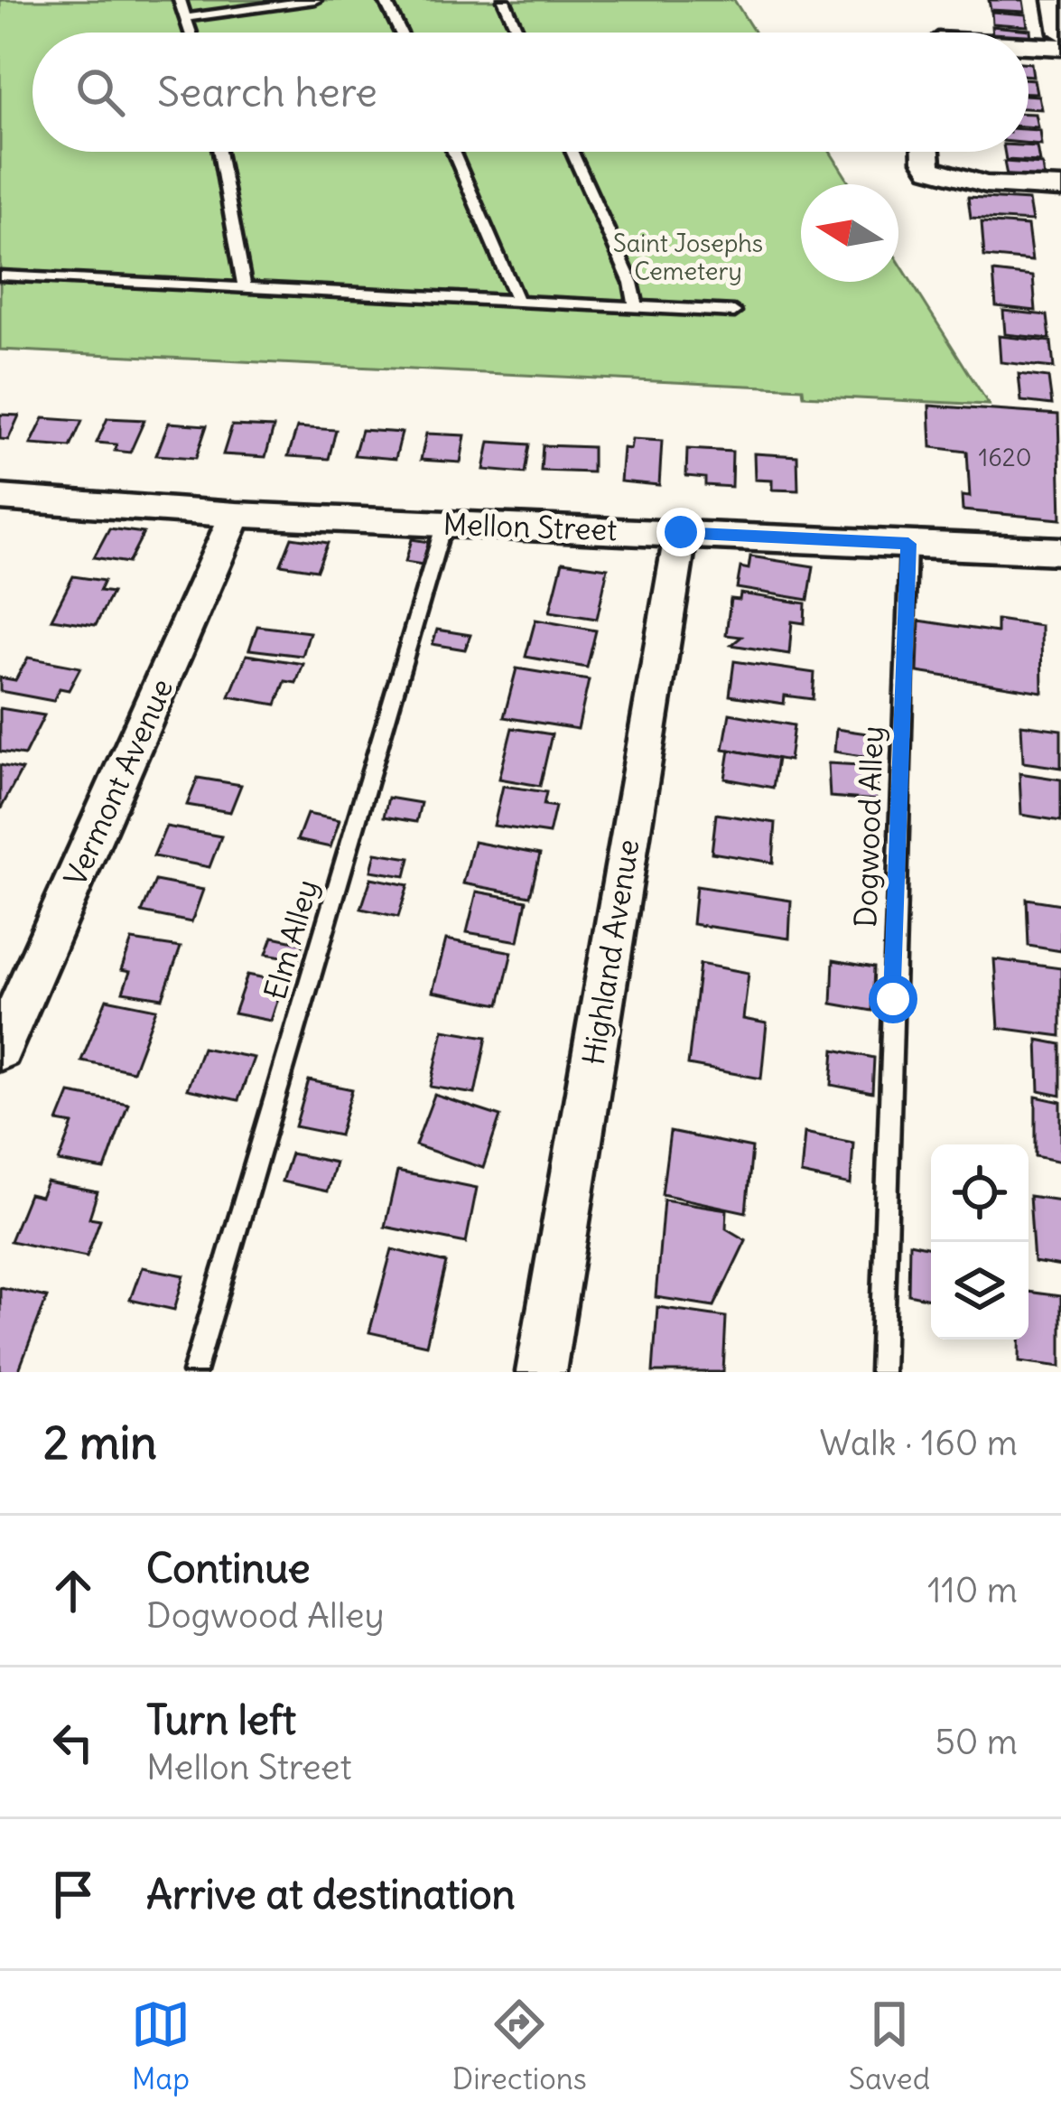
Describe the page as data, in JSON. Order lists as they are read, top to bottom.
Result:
{
  "streets": {
    "street": ["Mellon Street", "Vermont Avenue", "Highland Avenue"],
    "lane": ["Dogwood Alley", "Elm Alley"]
  },
  "crossings": [
    ["Mellon Street", "Vermont Avenue"],
    ["Mellon Street", "Dogwood Alley"],
    ["Mellon Street", "Elm Alley"],
    ["Mellon Street", "Highland Avenue"]
  ],
  "parks": ["Saint Josephs Cemetery"],
  "house_numbers": ["1620"],
  "north": "left",
  "page": {
    "search": "Search here",
    "heading": ["2 min", "Walk · 160 m"],
    "list": [
      ["Continue", "Dogwood Alley", "110 m"],
      ["Turn left", "Mellon Street", "50 m"],
      "Arrive at destination"
    ],
    "nav": ["Map", "Directions", "Saved"]
  }
}
